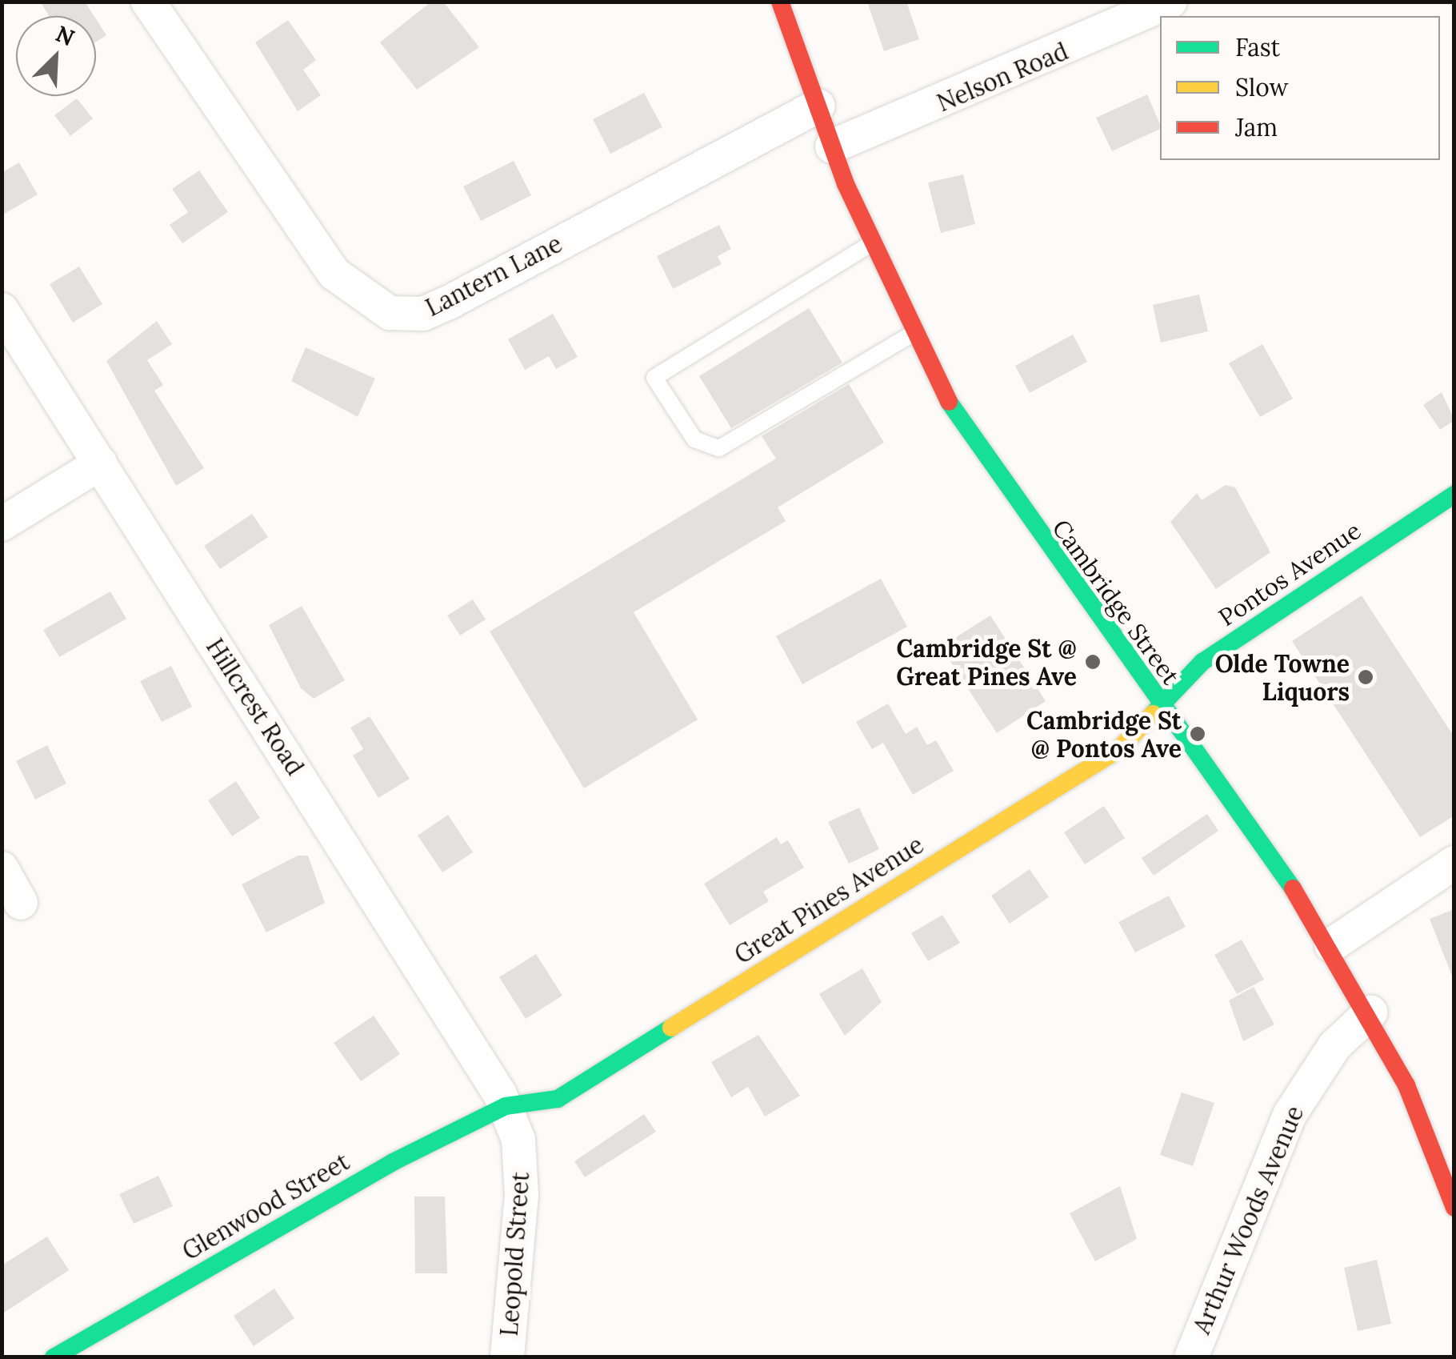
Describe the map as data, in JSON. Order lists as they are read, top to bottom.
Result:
{
  "streets": {
    "street": [
      "Nelson Road",
      "Lantern Lane",
      "Pontos Avenue",
      "Cambridge Street",
      "Hillcrest Road",
      "Great Pines Avenue",
      "Glenwood Street",
      "Arthur Woods Avenue",
      "Leopold Street"
    ]
  },
  "crossings": [
    ["Nelson Road", "Cambridge Street"],
    ["Lantern Lane", "Cambridge Street"],
    ["Pontos Avenue", "Cambridge Street"],
    ["Pontos Avenue", "Great Pines Avenue"],
    ["Cambridge Street", "Great Pines Avenue"],
    ["Cambridge Street", "Arthur Woods Avenue"],
    ["Hillcrest Road", "Great Pines Avenue"],
    ["Hillcrest Road", "Glenwood Street"],
    ["Hillcrest Road", "Leopold Street"],
    ["Great Pines Avenue", "Glenwood Street"],
    ["Great Pines Avenue", "Leopold Street"],
    ["Glenwood Street", "Leopold Street"]
  ],
  "places": ["Cambridge St @ Great Pines Ave", "Olde Towne Liquors", "Cambridge St @ Pontos Ave"],
  "legend": ["Fast", "Slow", "Jam"],
  "north": "top right"
}
